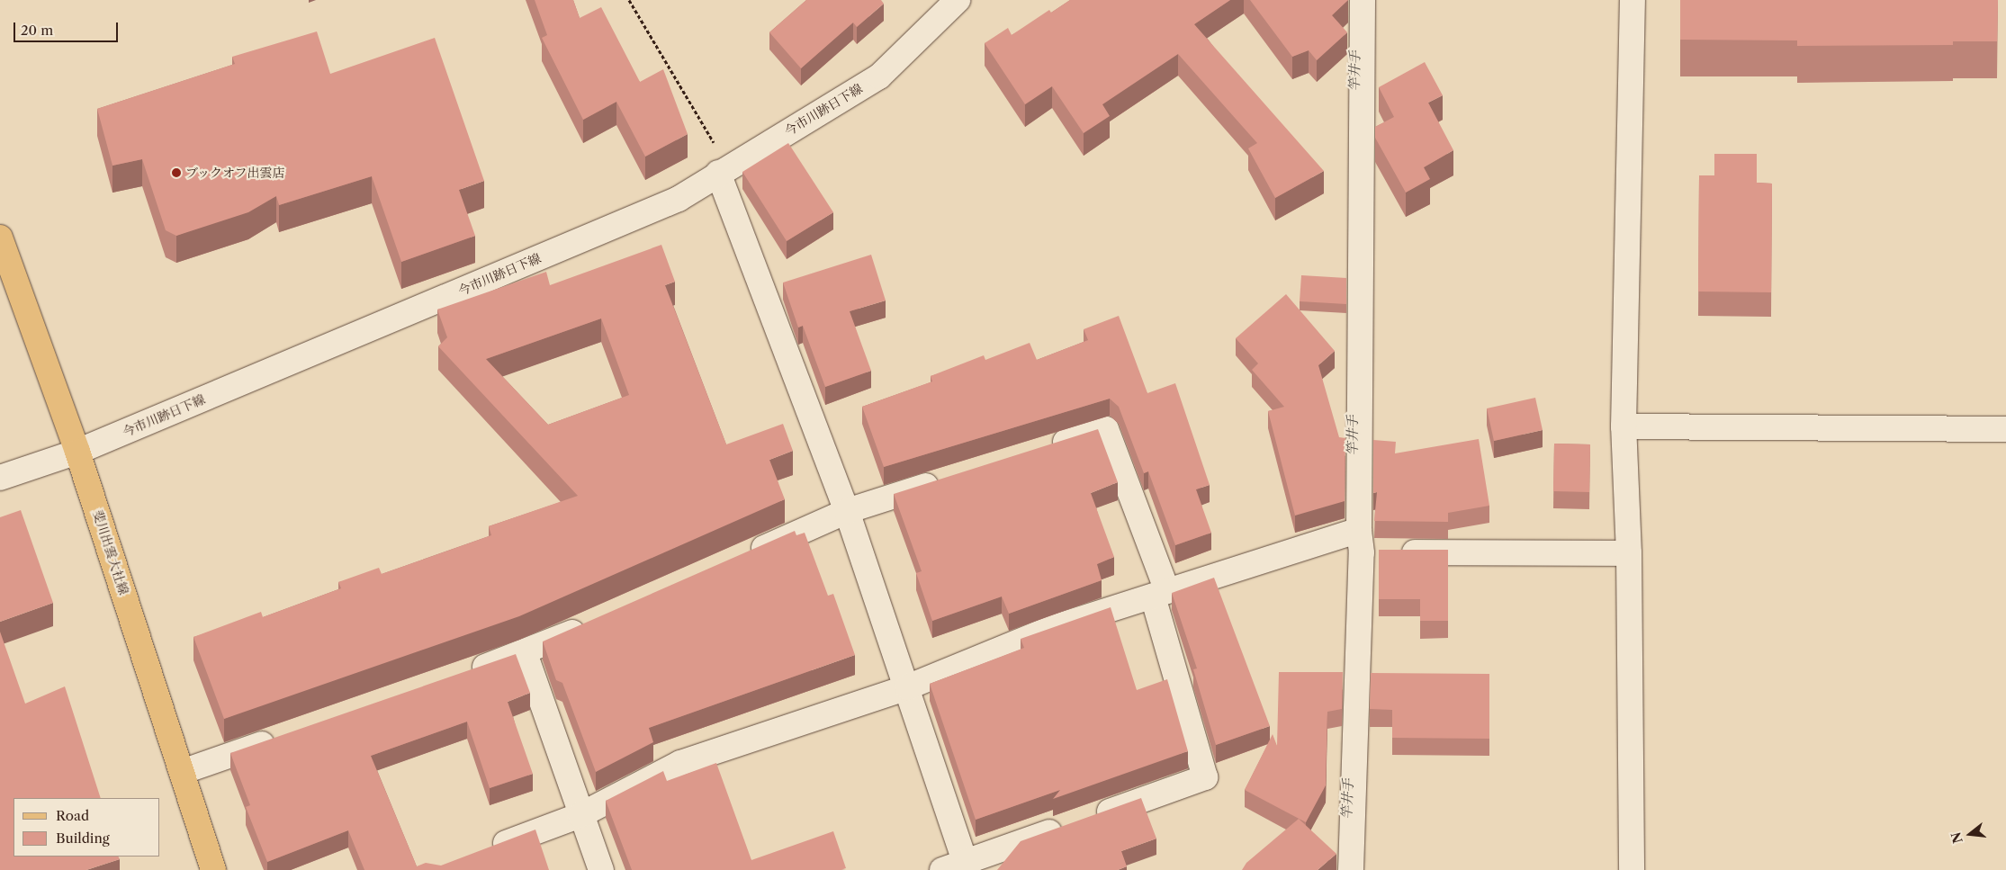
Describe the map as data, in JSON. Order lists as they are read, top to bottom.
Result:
{
  "streets": {
    "main road": ["斐川出雲大社線"],
    "street": ["今市川跡日下線"]
  },
  "crossings": [
    ["今市川跡日下線", "斐川出雲大社線"]
  ],
  "water": ["竿井手"],
  "places": ["ブックオフ出雲店"],
  "legend": ["Road", "Building"],
  "scale_bar": "20 m",
  "north": "left"
}
